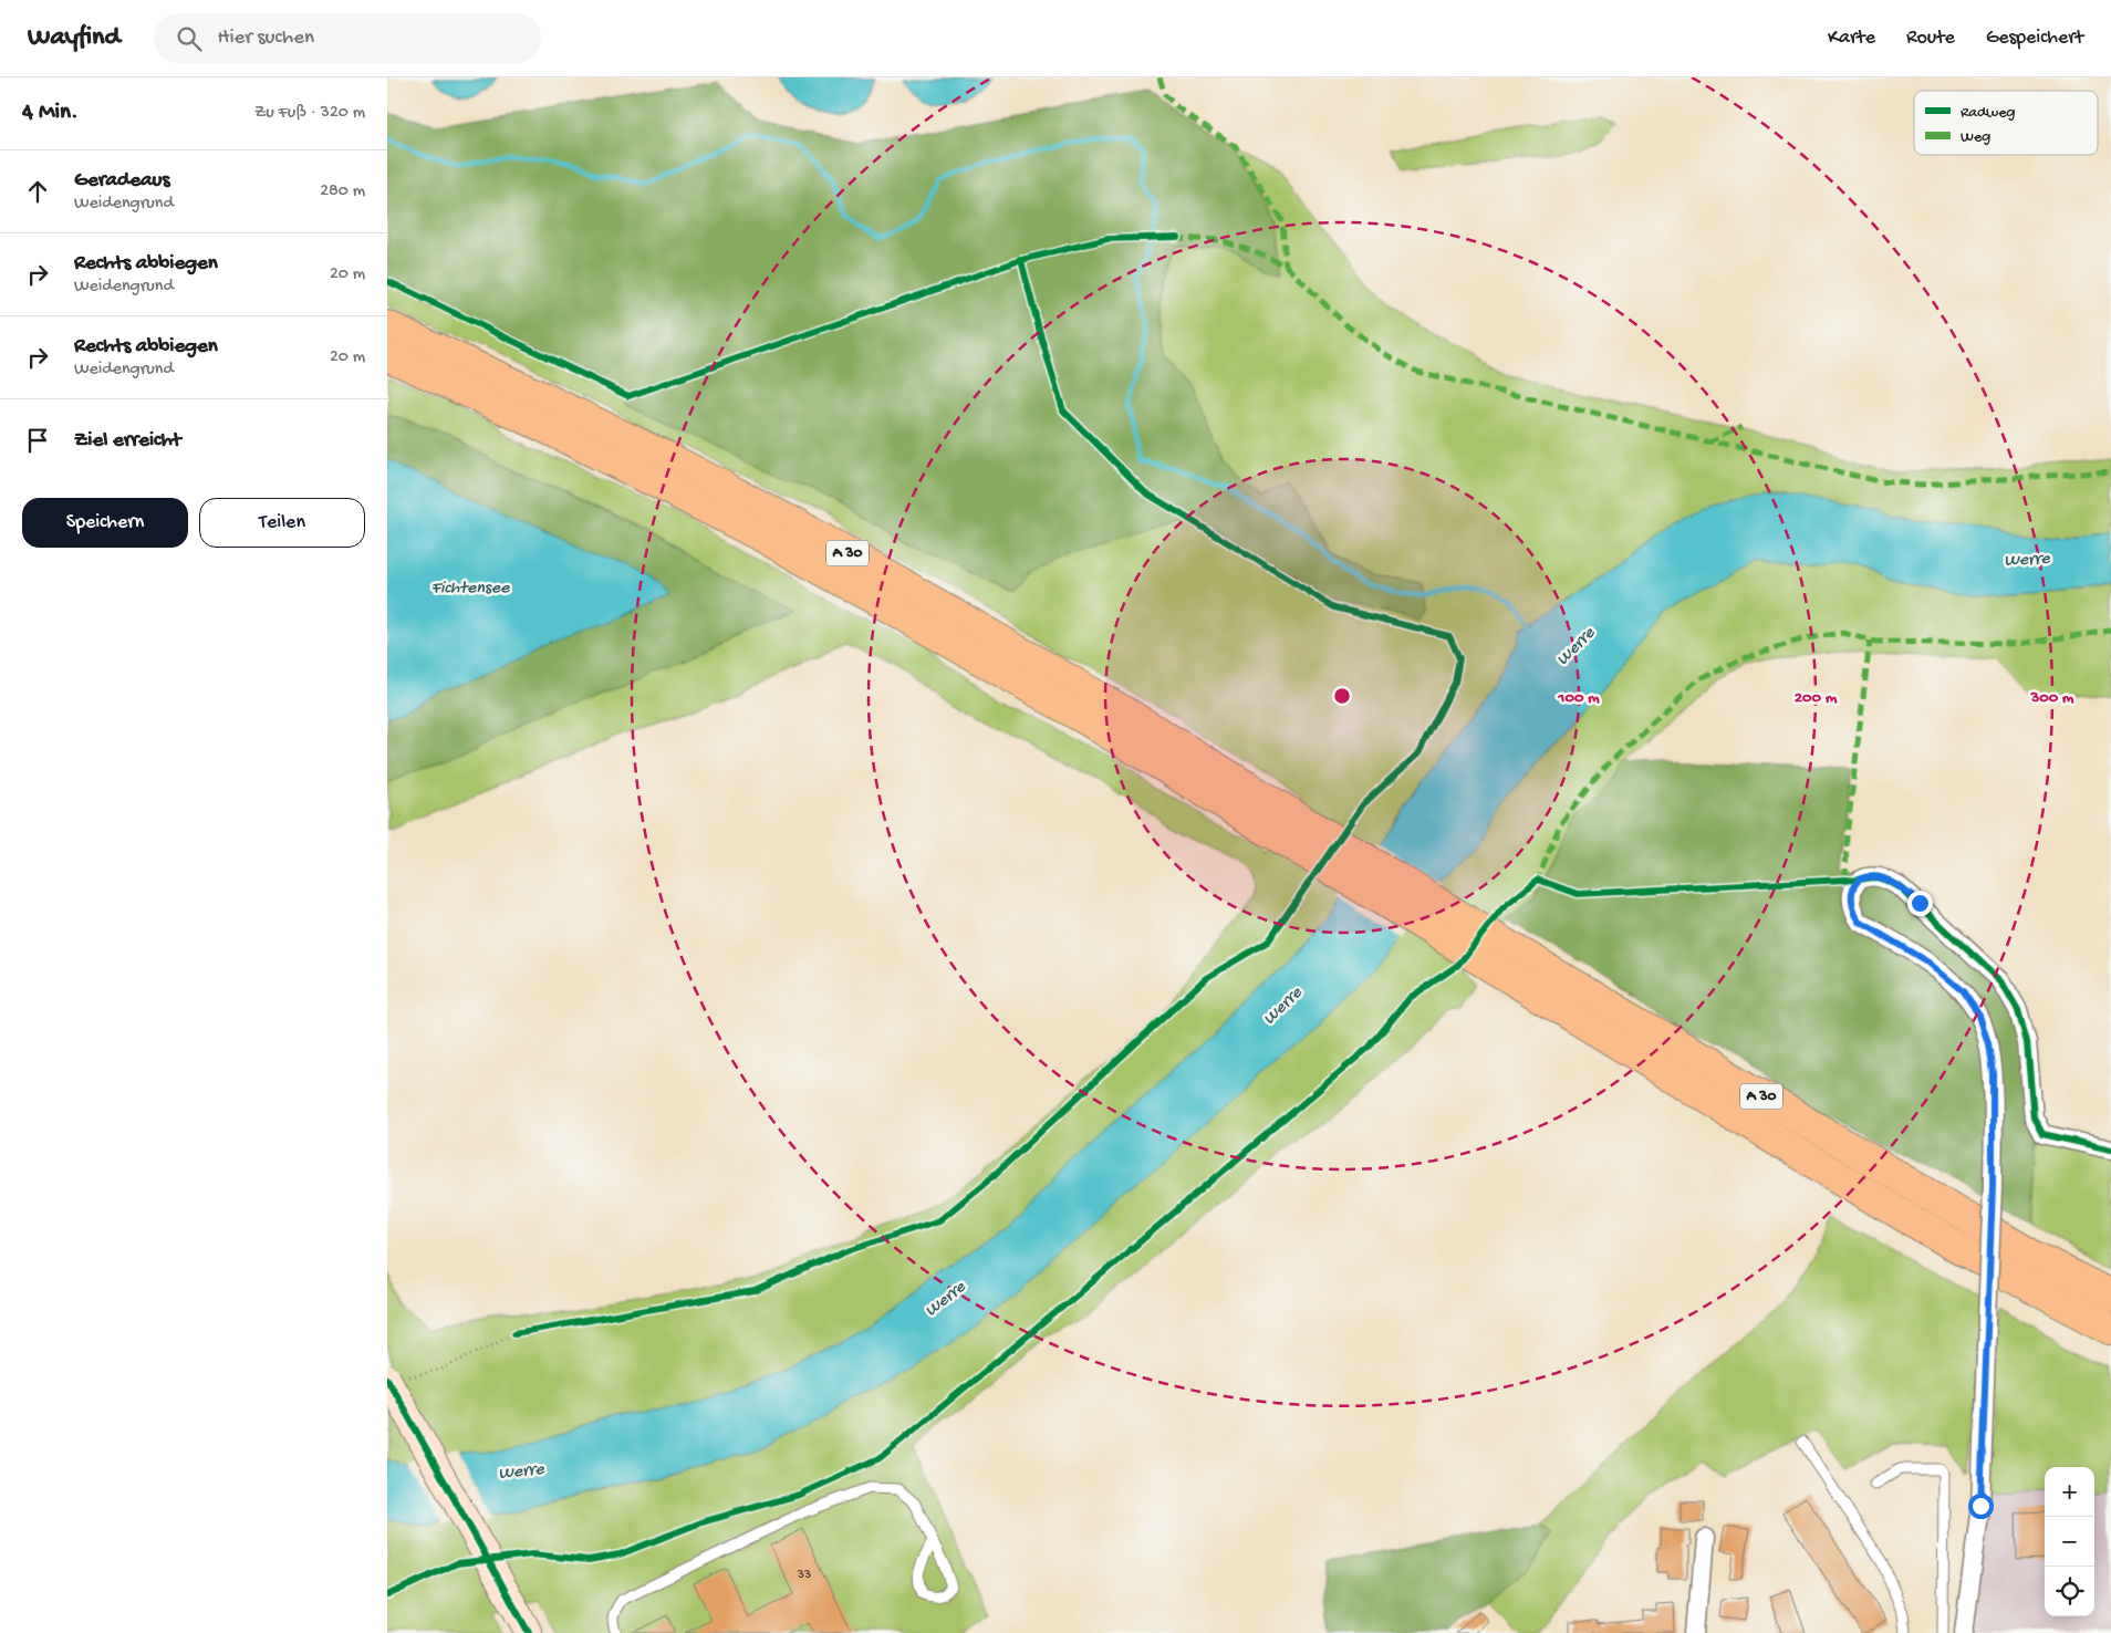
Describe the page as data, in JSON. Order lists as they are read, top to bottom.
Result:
{
  "streets": {
    "highway": ["A 30"]
  },
  "water": ["Werre", "Fichtensee"],
  "house_numbers": ["33"],
  "legend": ["Radweg", "Weg"],
  "page": {
    "header": "Wayfind",
    "search": "Hier suchen",
    "nav": ["Karte", "Route", "Gespeichert"],
    "heading": ["4 Min.", "Zu Fuß · 320 m"],
    "list": [
      ["Geradeaus", "Weidengrund", "280 m"],
      ["Rechts abbiegen", "Weidengrund", "20 m"],
      ["Rechts abbiegen", "Weidengrund", "20 m"],
      "Ziel erreicht"
    ],
    "buttons": ["Speichern", "Teilen"],
    "map_buttons": ["+", "−"]
  },
  "rings": ["100 m", "200 m", "300 m"]
}
